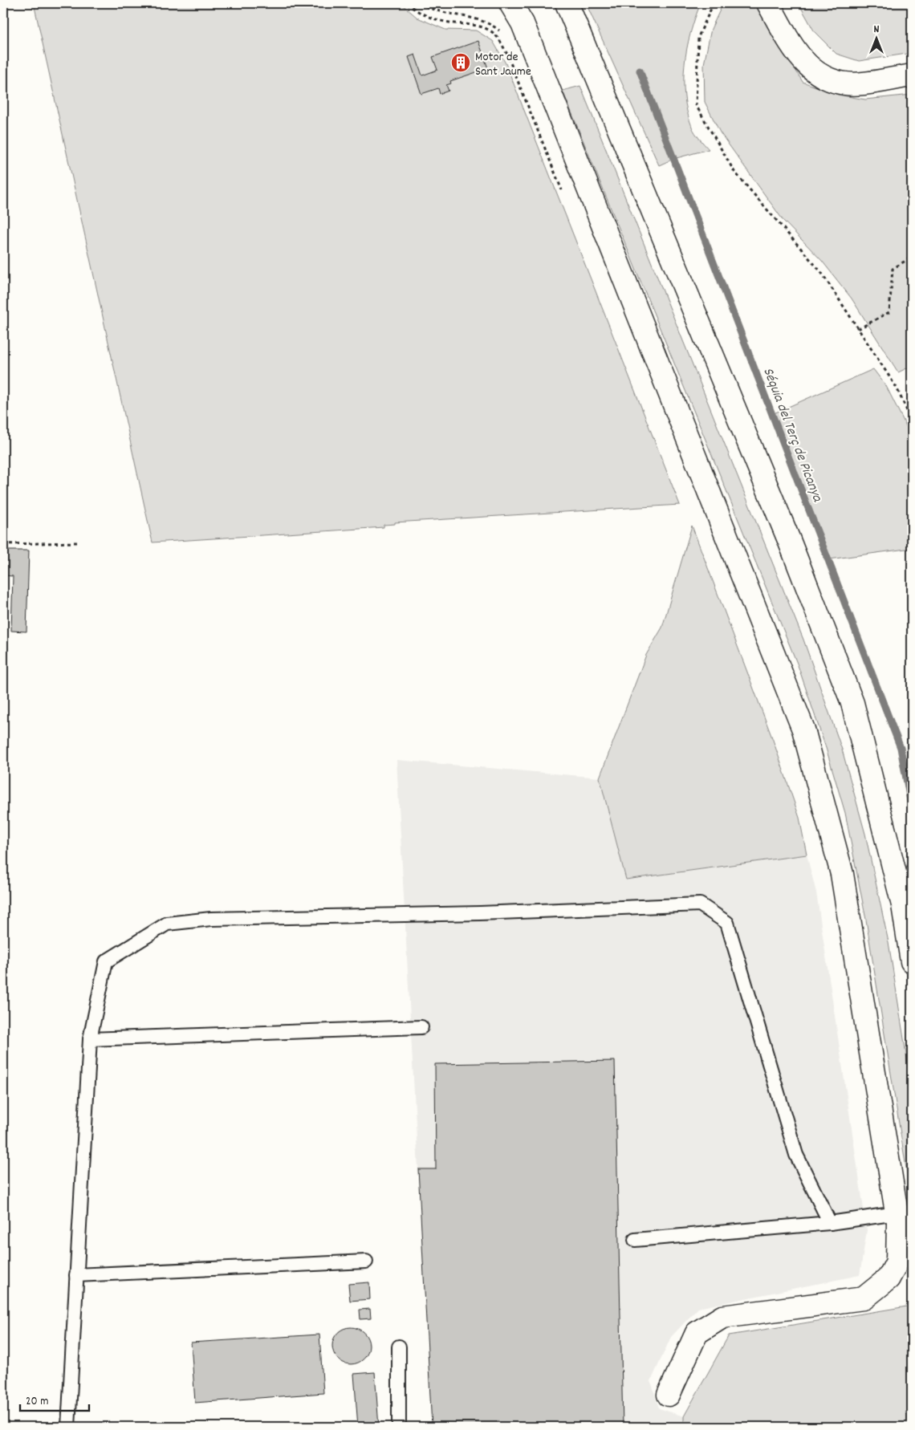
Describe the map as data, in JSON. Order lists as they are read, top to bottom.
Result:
{
  "water": ["Séquia del Terç de Picanya"],
  "places": {
    "building": ["Motor de Sant Jaume"]
  },
  "scale_bar": "20 m",
  "north": "top"
}
